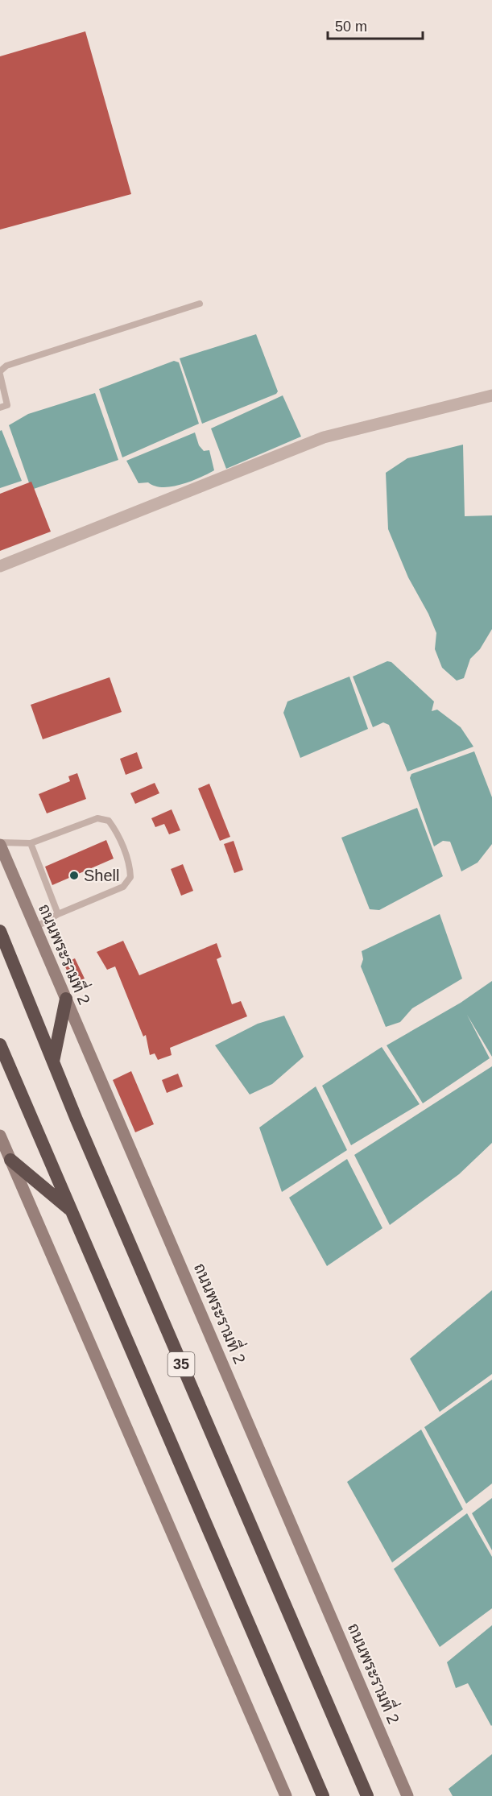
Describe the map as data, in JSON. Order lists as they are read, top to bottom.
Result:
{
  "streets": {
    "highway": ["35"],
    "main road": ["ถนนพระรามที่ 2"]
  },
  "places": ["Shell"],
  "scale_bar": "50 m"
}
